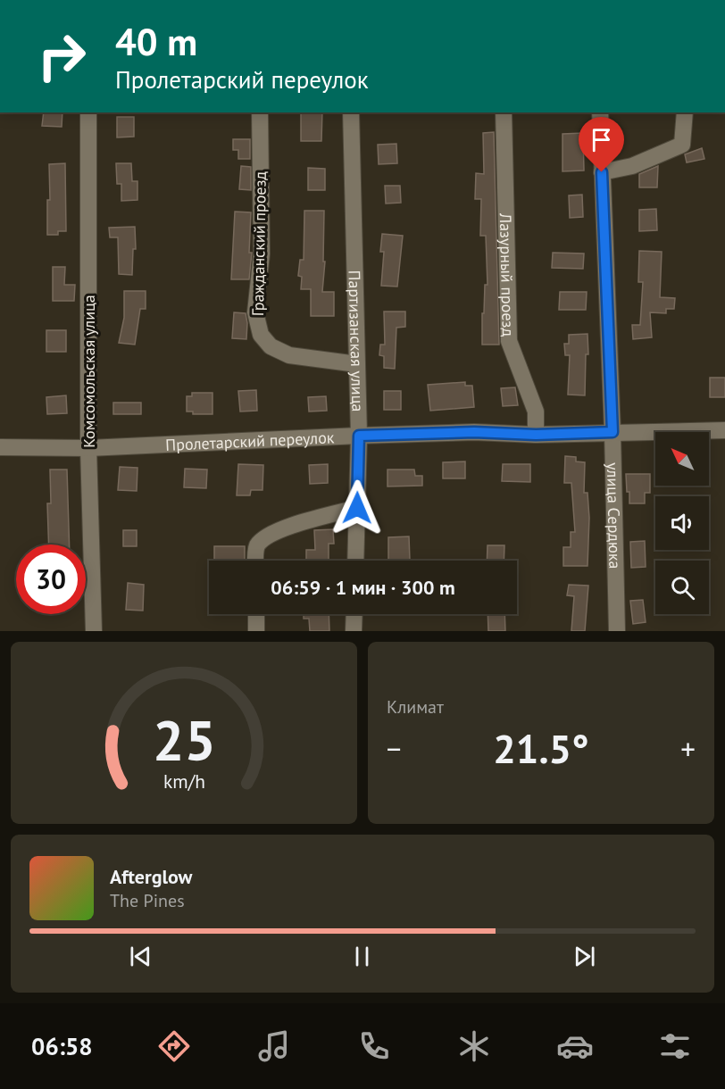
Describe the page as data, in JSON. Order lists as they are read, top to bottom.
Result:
{
  "streets": {
    "street": [
      "Гражданский проезд",
      "Лазурный проезд",
      "Партизанская улица",
      "Комсомольская улица",
      "Пролетарский переулок",
      "улица Сердюка"
    ]
  },
  "crossings": [
    ["Гражданский проезд", "Партизанская улица"],
    ["Лазурный проезд", "Пролетарский переулок"],
    ["Партизанская улица", "Пролетарский переулок"],
    ["Комсомольская улица", "Пролетарский переулок"],
    ["Пролетарский переулок", "улица Сердюка"]
  ],
  "north": "top left",
  "page": {
    "turn": ["40 m", "Пролетарский переулок"],
    "limit": "30",
    "trip": "06:59 · 1 мин · 300 m",
    "tile": "Климат",
    "heat": ["−", "21.5°", "+"],
    "song": ["Afterglow", "The Pines"],
    "tabs": "06:58",
    "gauge": ["25", "km/h"]
  }
}
